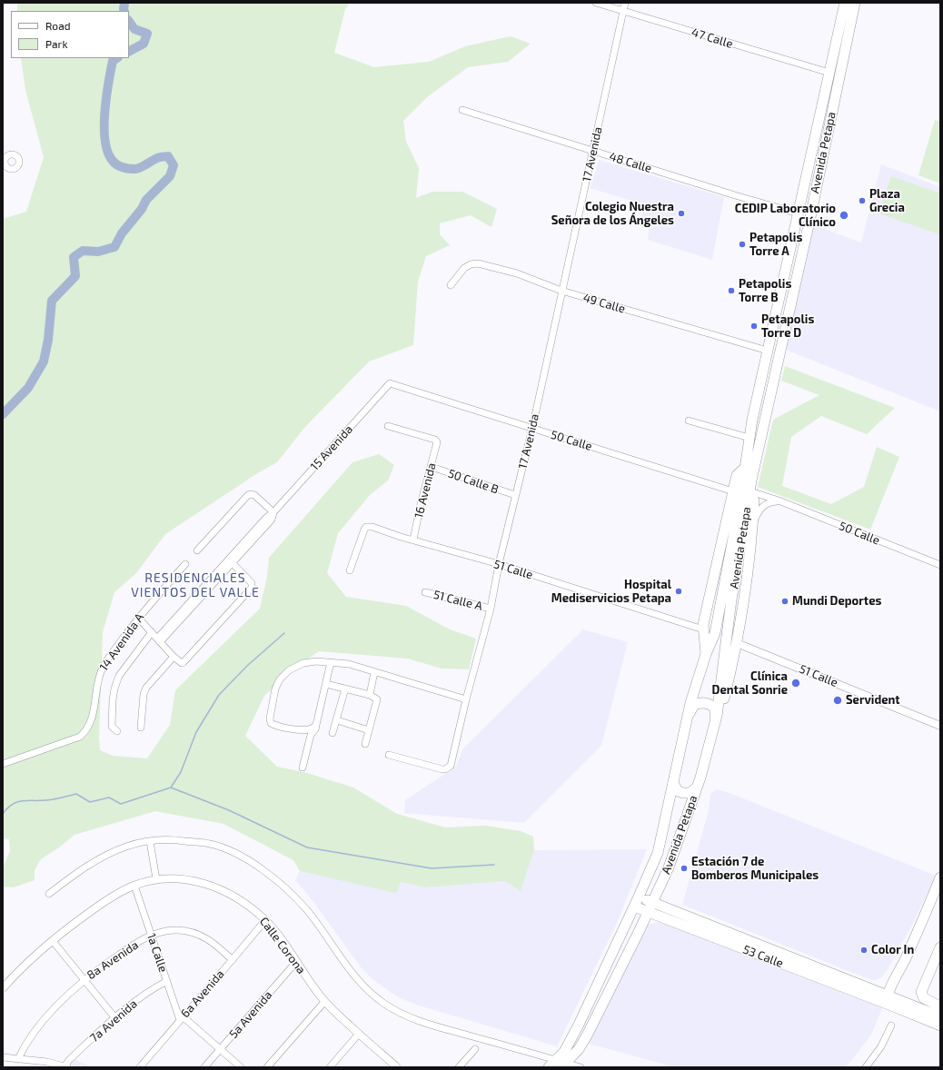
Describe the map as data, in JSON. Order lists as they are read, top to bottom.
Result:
{
  "streets": {
    "main road": ["Avenida Petapa", "53 Calle"],
    "street": [
      "47 Calle",
      "17 Avenida",
      "48 Calle",
      "49 Calle",
      "50 Calle",
      "15 Avenida",
      "50 Calle B",
      "16 Avenida",
      "51 Calle",
      "51 Calle A",
      "14 Avenida A",
      "Calle Corona",
      "1a Calle",
      "8a Avenida",
      "6a Avenida",
      "5a Avenida",
      "7a Avenida"
    ]
  },
  "crossings": [
    ["47 Calle", "Avenida Petapa"],
    ["47 Calle", "17 Avenida"],
    ["Avenida Petapa", "48 Calle"],
    ["Avenida Petapa", "49 Calle"],
    ["Avenida Petapa", "53 Calle"],
    ["17 Avenida", "48 Calle"],
    ["17 Avenida", "49 Calle"],
    ["17 Avenida", "50 Calle"],
    ["17 Avenida", "50 Calle B"],
    ["17 Avenida", "51 Calle"],
    ["17 Avenida", "51 Calle A"],
    ["50 Calle", "15 Avenida"],
    ["50 Calle B", "16 Avenida"],
    ["16 Avenida", "51 Calle"],
    ["Calle Corona", "1a Calle"],
    ["Calle Corona", "6a Avenida"],
    ["Calle Corona", "5a Avenida"],
    ["1a Calle", "8a Avenida"],
    ["1a Calle", "6a Avenida"],
    ["1a Calle", "7a Avenida"],
    ["8a Avenida", "6a Avenida"]
  ],
  "districts": ["RESIDENCIALES VIENTOS DEL VALLE"],
  "places": [
    "Plaza Grecia",
    "Colegio Nuestra Señora de los Ángeles",
    "CEDIP Laboratorio Clínico",
    "Petapolis Torre A",
    "Petapolis Torre B",
    "Petapolis Torre D",
    "Hospital Mediservicios Petapa",
    "Mundi Deportes",
    "Clínica Dental Sonrie",
    "Servident",
    "Estación 7 de Bomberos Municipales",
    "Color In"
  ],
  "legend": ["Road", "Park"]
}
